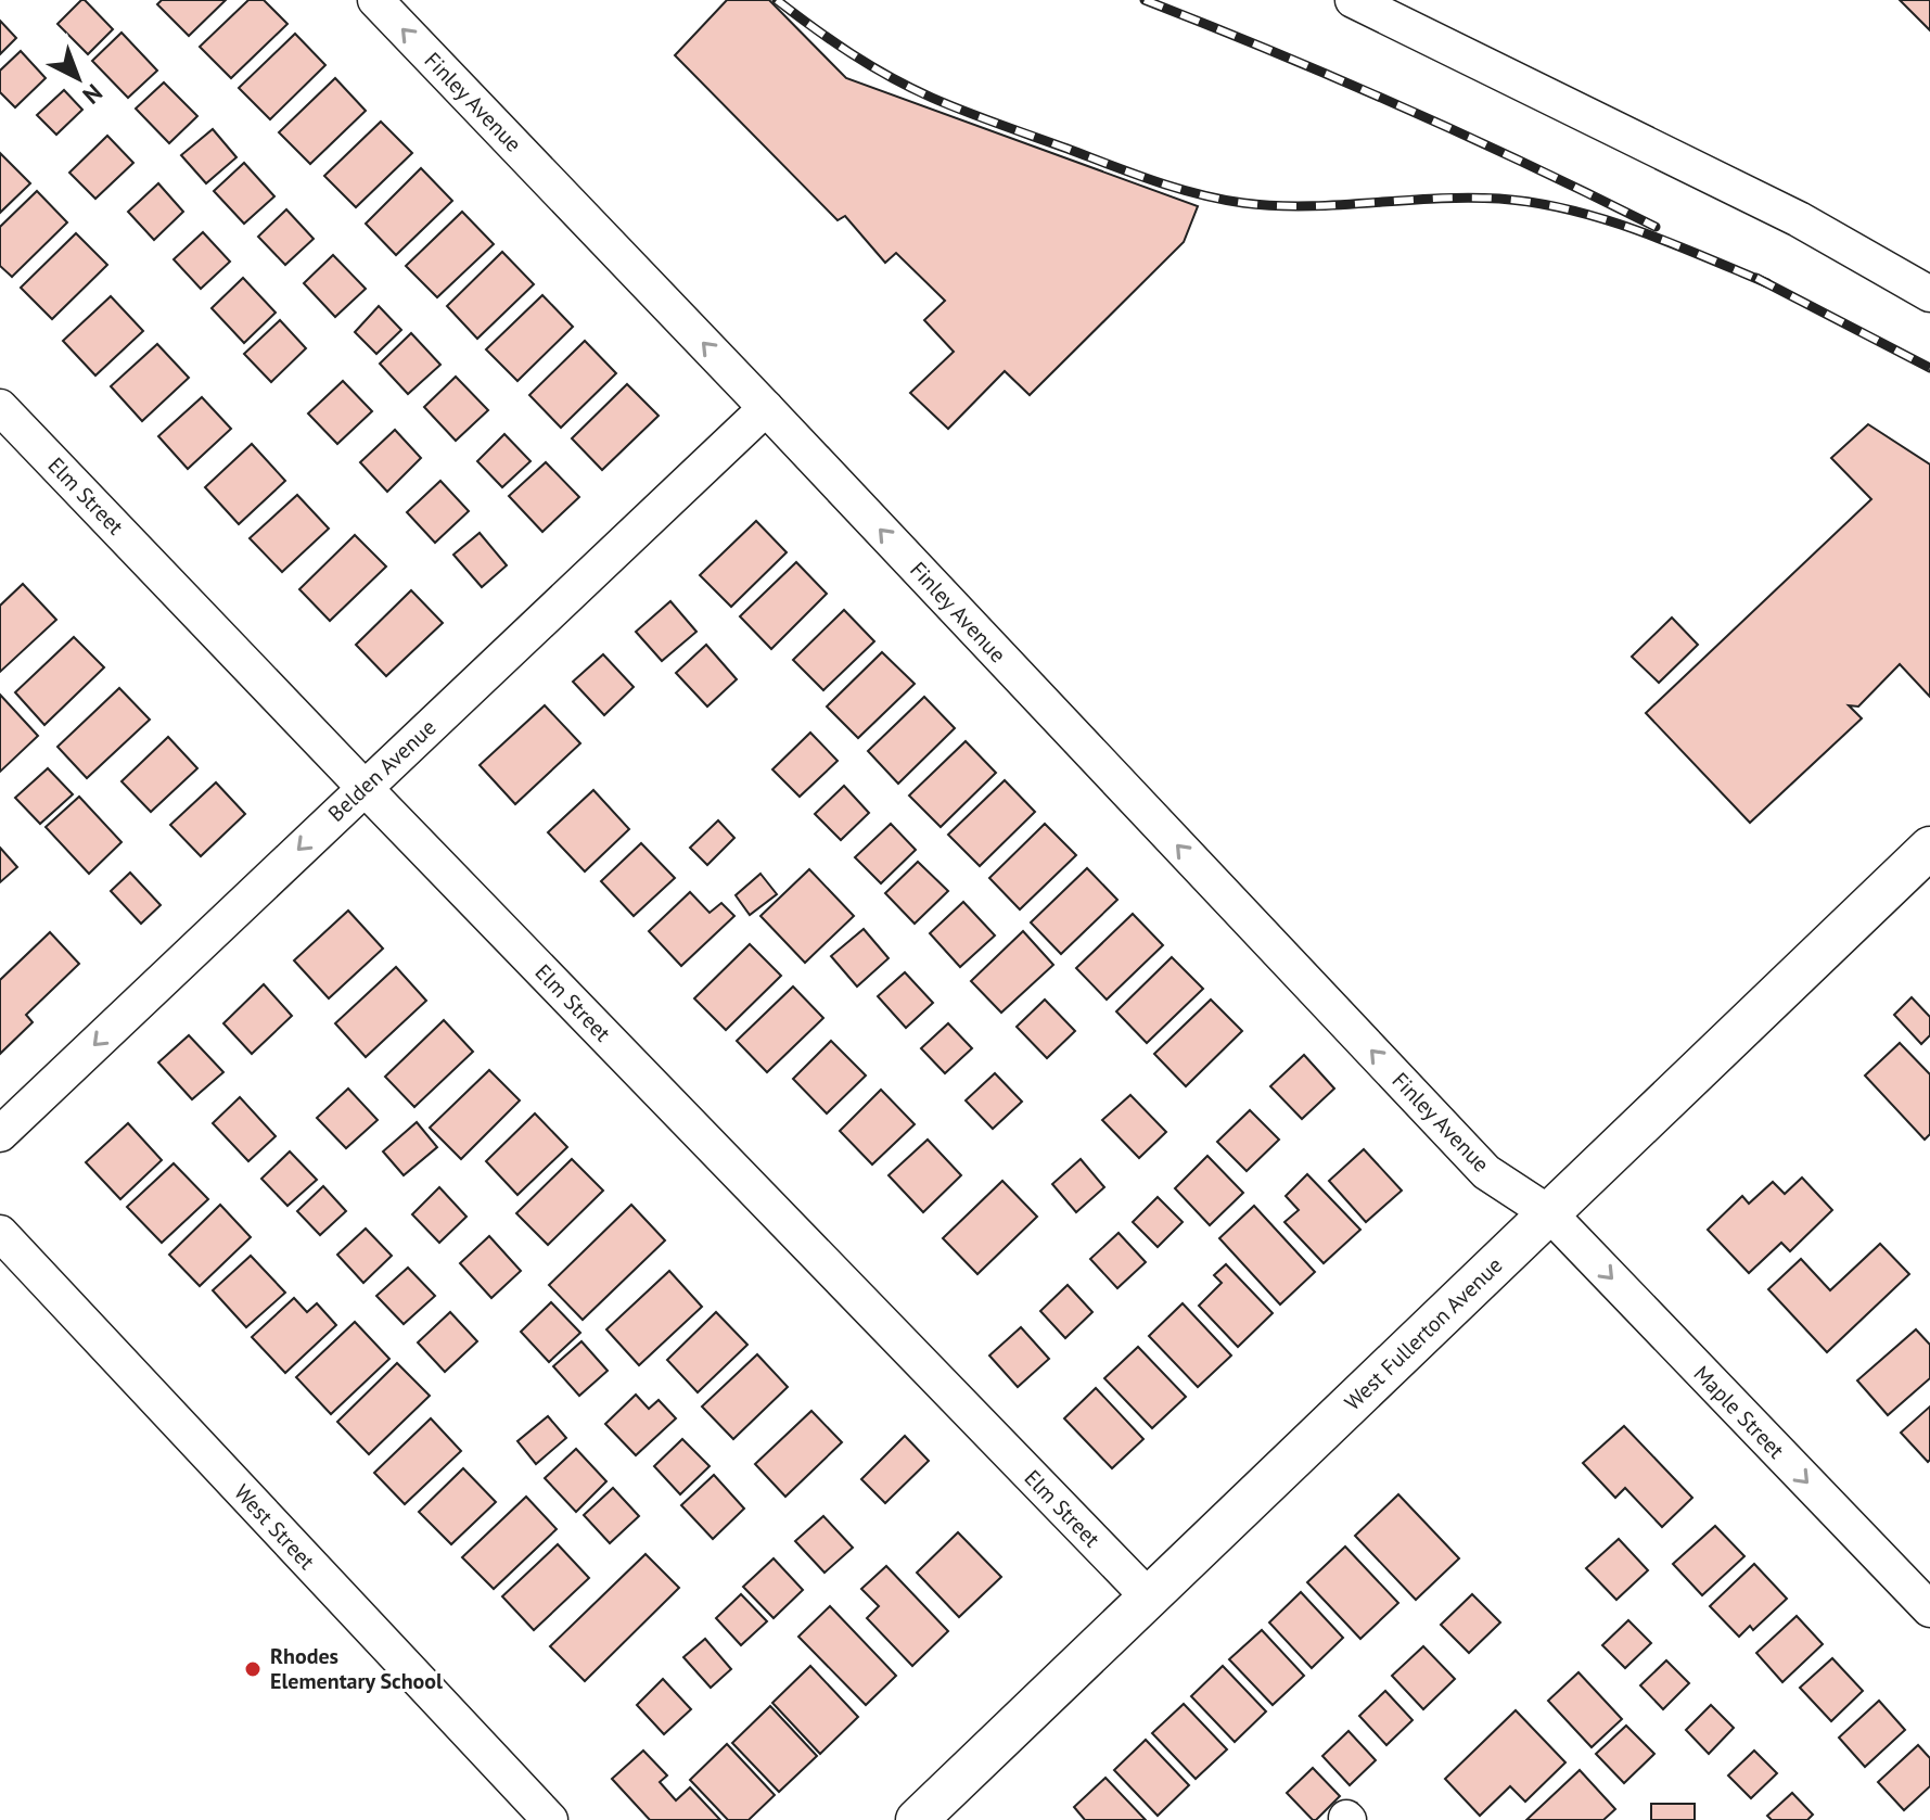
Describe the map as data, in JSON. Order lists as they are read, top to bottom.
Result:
{
  "streets": {
    "street": [
      "Finley Avenue",
      "Elm Street",
      "Belden Avenue",
      "West Fullerton Avenue",
      "Maple Street",
      "West Street"
    ]
  },
  "crossings": [
    ["Finley Avenue", "Belden Avenue"],
    ["Finley Avenue", "West Fullerton Avenue"],
    ["Finley Avenue", "Maple Street"],
    ["Elm Street", "Belden Avenue"],
    ["Elm Street", "West Fullerton Avenue"],
    ["West Fullerton Avenue", "Maple Street"]
  ],
  "one_way": ["Finley Avenue", "Belden Avenue", "Maple Street"],
  "places": ["Rhodes Elementary School"],
  "north": "bottom right"
}
